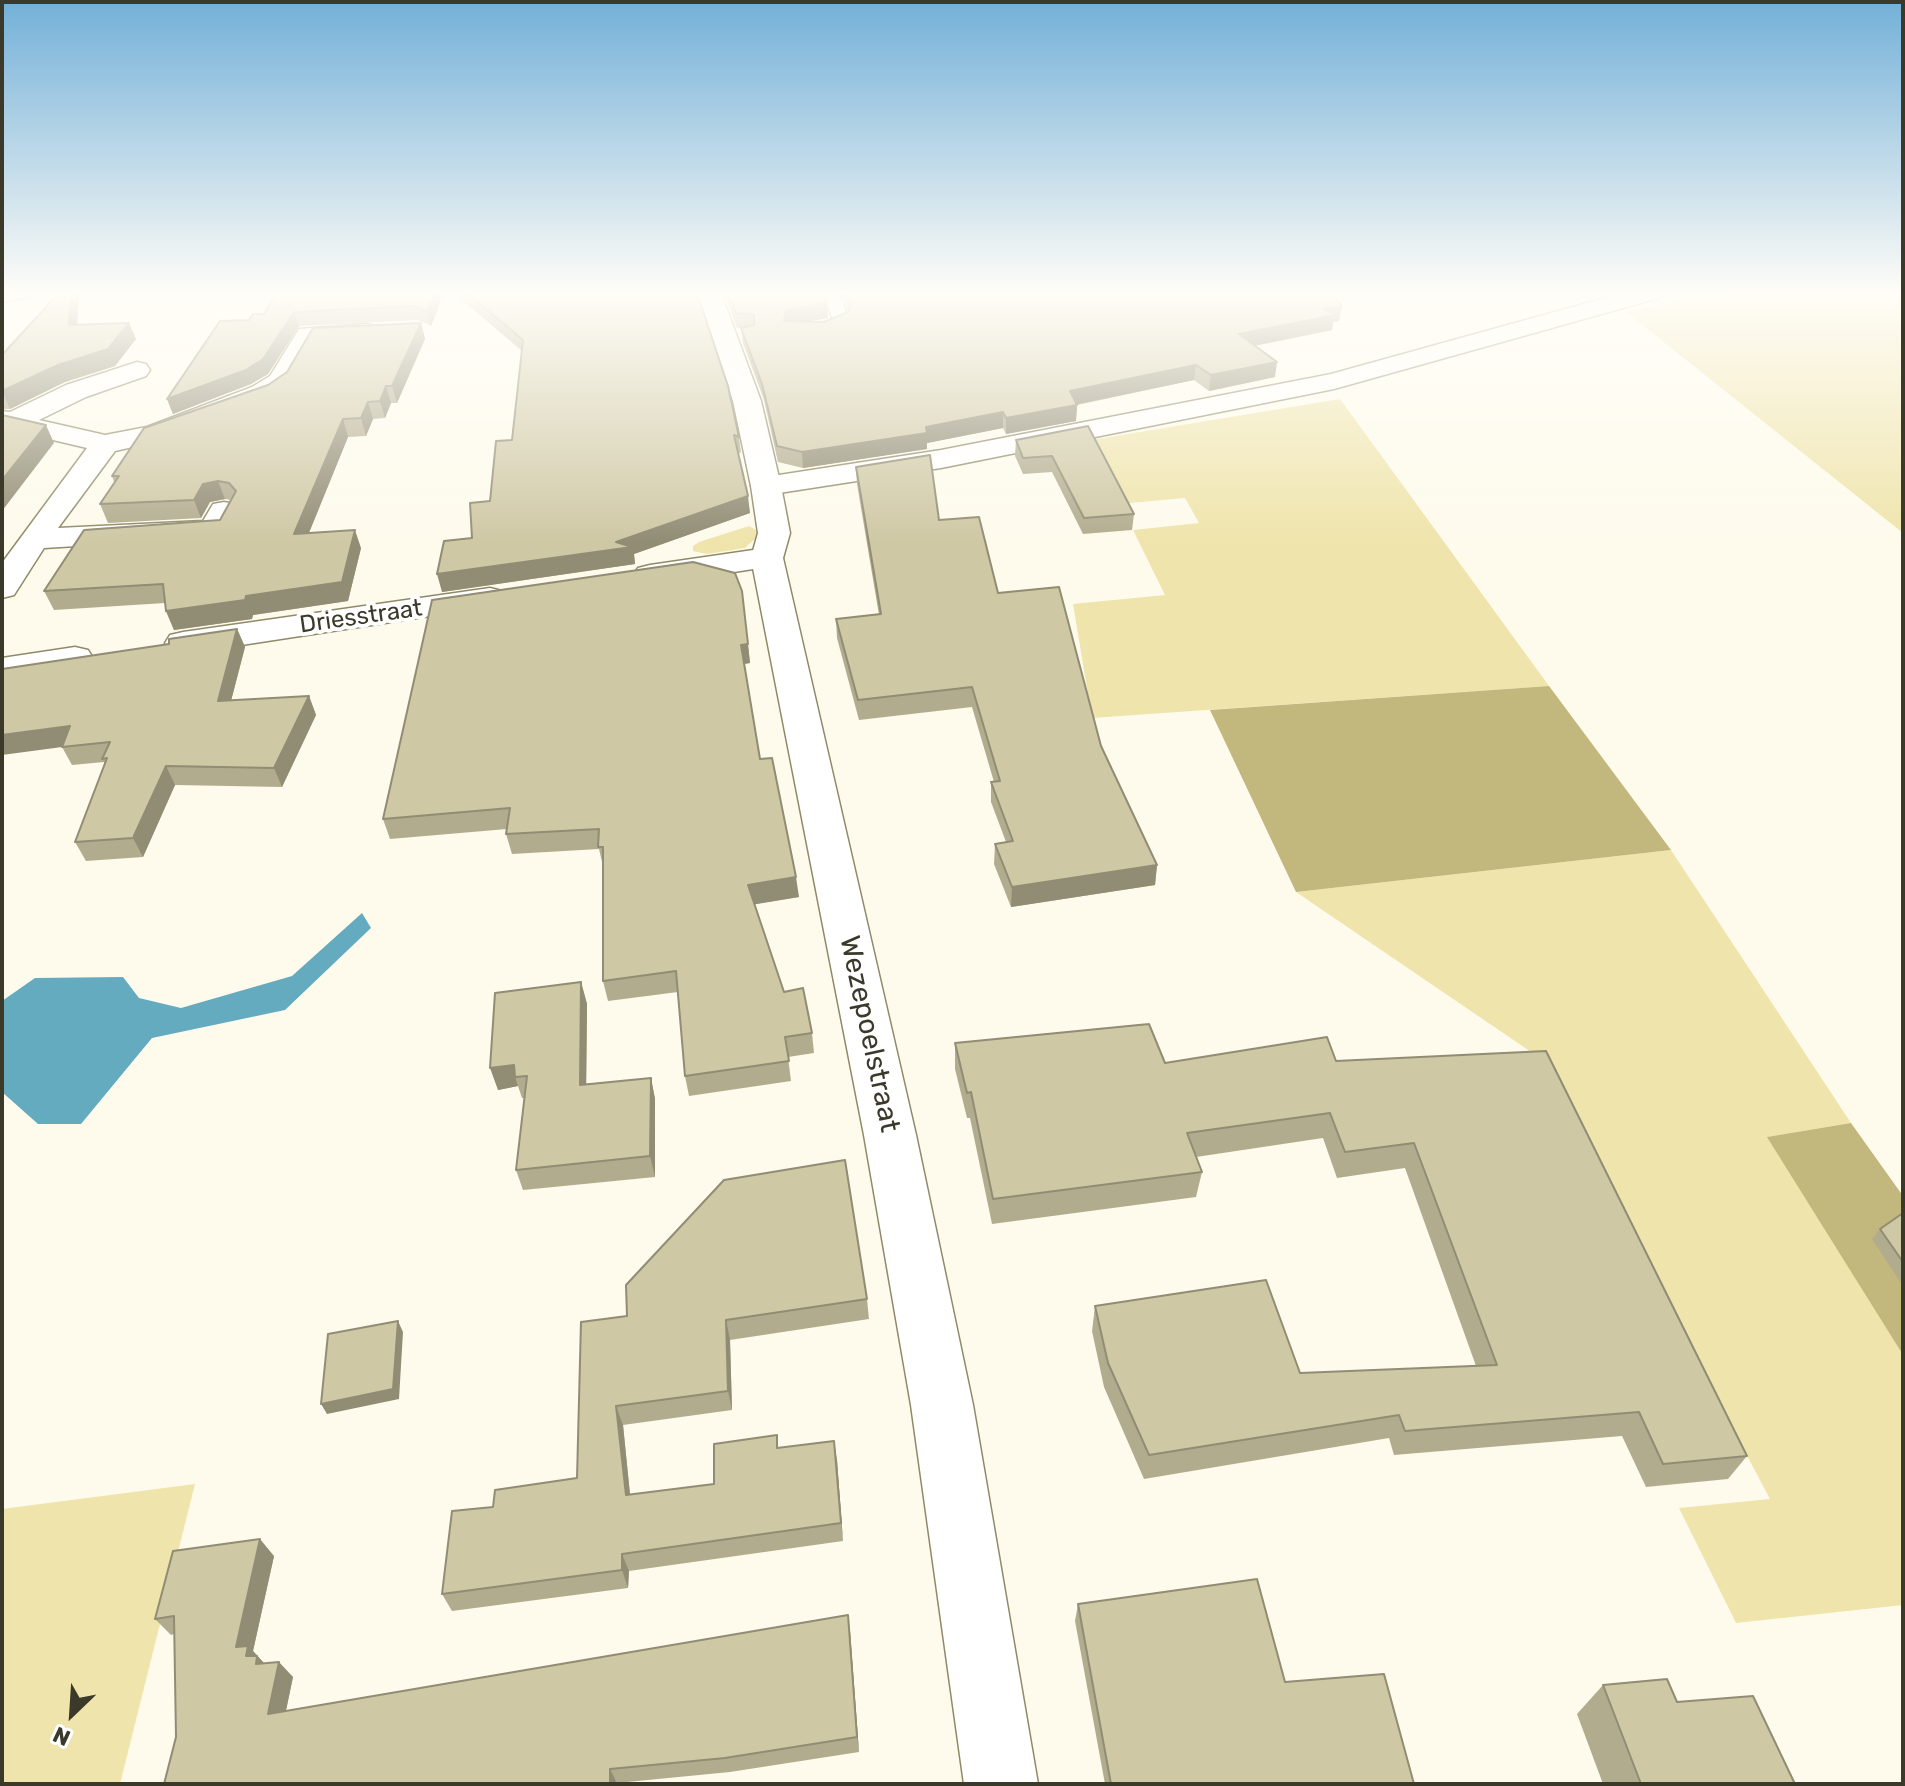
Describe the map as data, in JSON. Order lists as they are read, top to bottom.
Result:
{
  "streets": {
    "street": ["Driesstraat", "Wezepoelstraat"]
  },
  "north": "bottom left"
}
